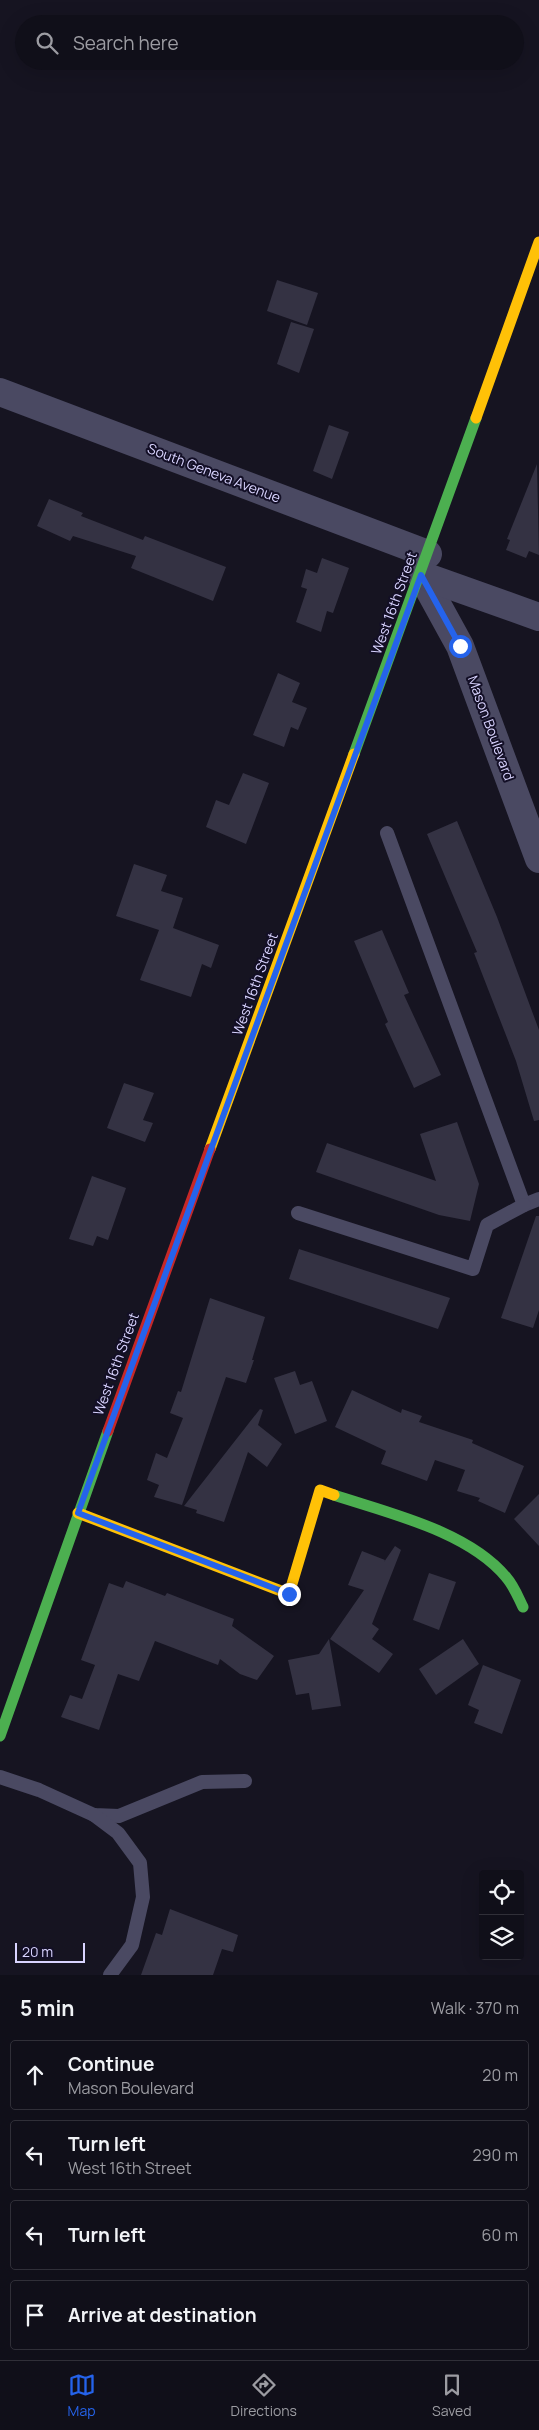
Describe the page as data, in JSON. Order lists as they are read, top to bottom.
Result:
{
  "streets": {
    "street": ["South Geneva Avenue", "West 16th Street", "Mason Boulevard"]
  },
  "crossings": [
    ["South Geneva Avenue", "West 16th Street"],
    ["South Geneva Avenue", "Mason Boulevard"],
    ["West 16th Street", "Mason Boulevard"]
  ],
  "scale_bar": "20 m",
  "page": {
    "search": "Search here",
    "scale": "20 m",
    "heading": ["5 min", "Walk · 370 m"],
    "list": [
      ["Continue", "Mason Boulevard", "20 m"],
      ["Turn left", "West 16th Street", "290 m"],
      ["Turn left", "60 m"],
      "Arrive at destination"
    ],
    "nav": ["Map", "Directions", "Saved"]
  }
}
